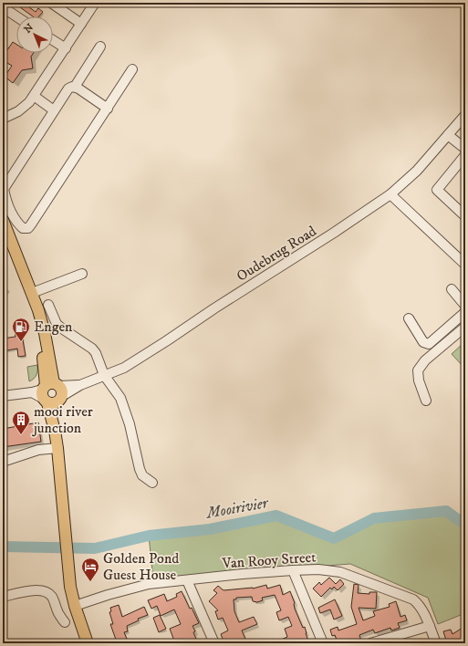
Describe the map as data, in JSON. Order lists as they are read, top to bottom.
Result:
{
  "streets": {
    "street": ["Oudebrug Road", "Van Rooy Street"]
  },
  "water": ["Mooirivier"],
  "places": {
    "fuel station": ["Engen"],
    "building": ["mooi river junction"],
    "hotel": ["Golden Pond Guest House"]
  },
  "north": "top left"
}
